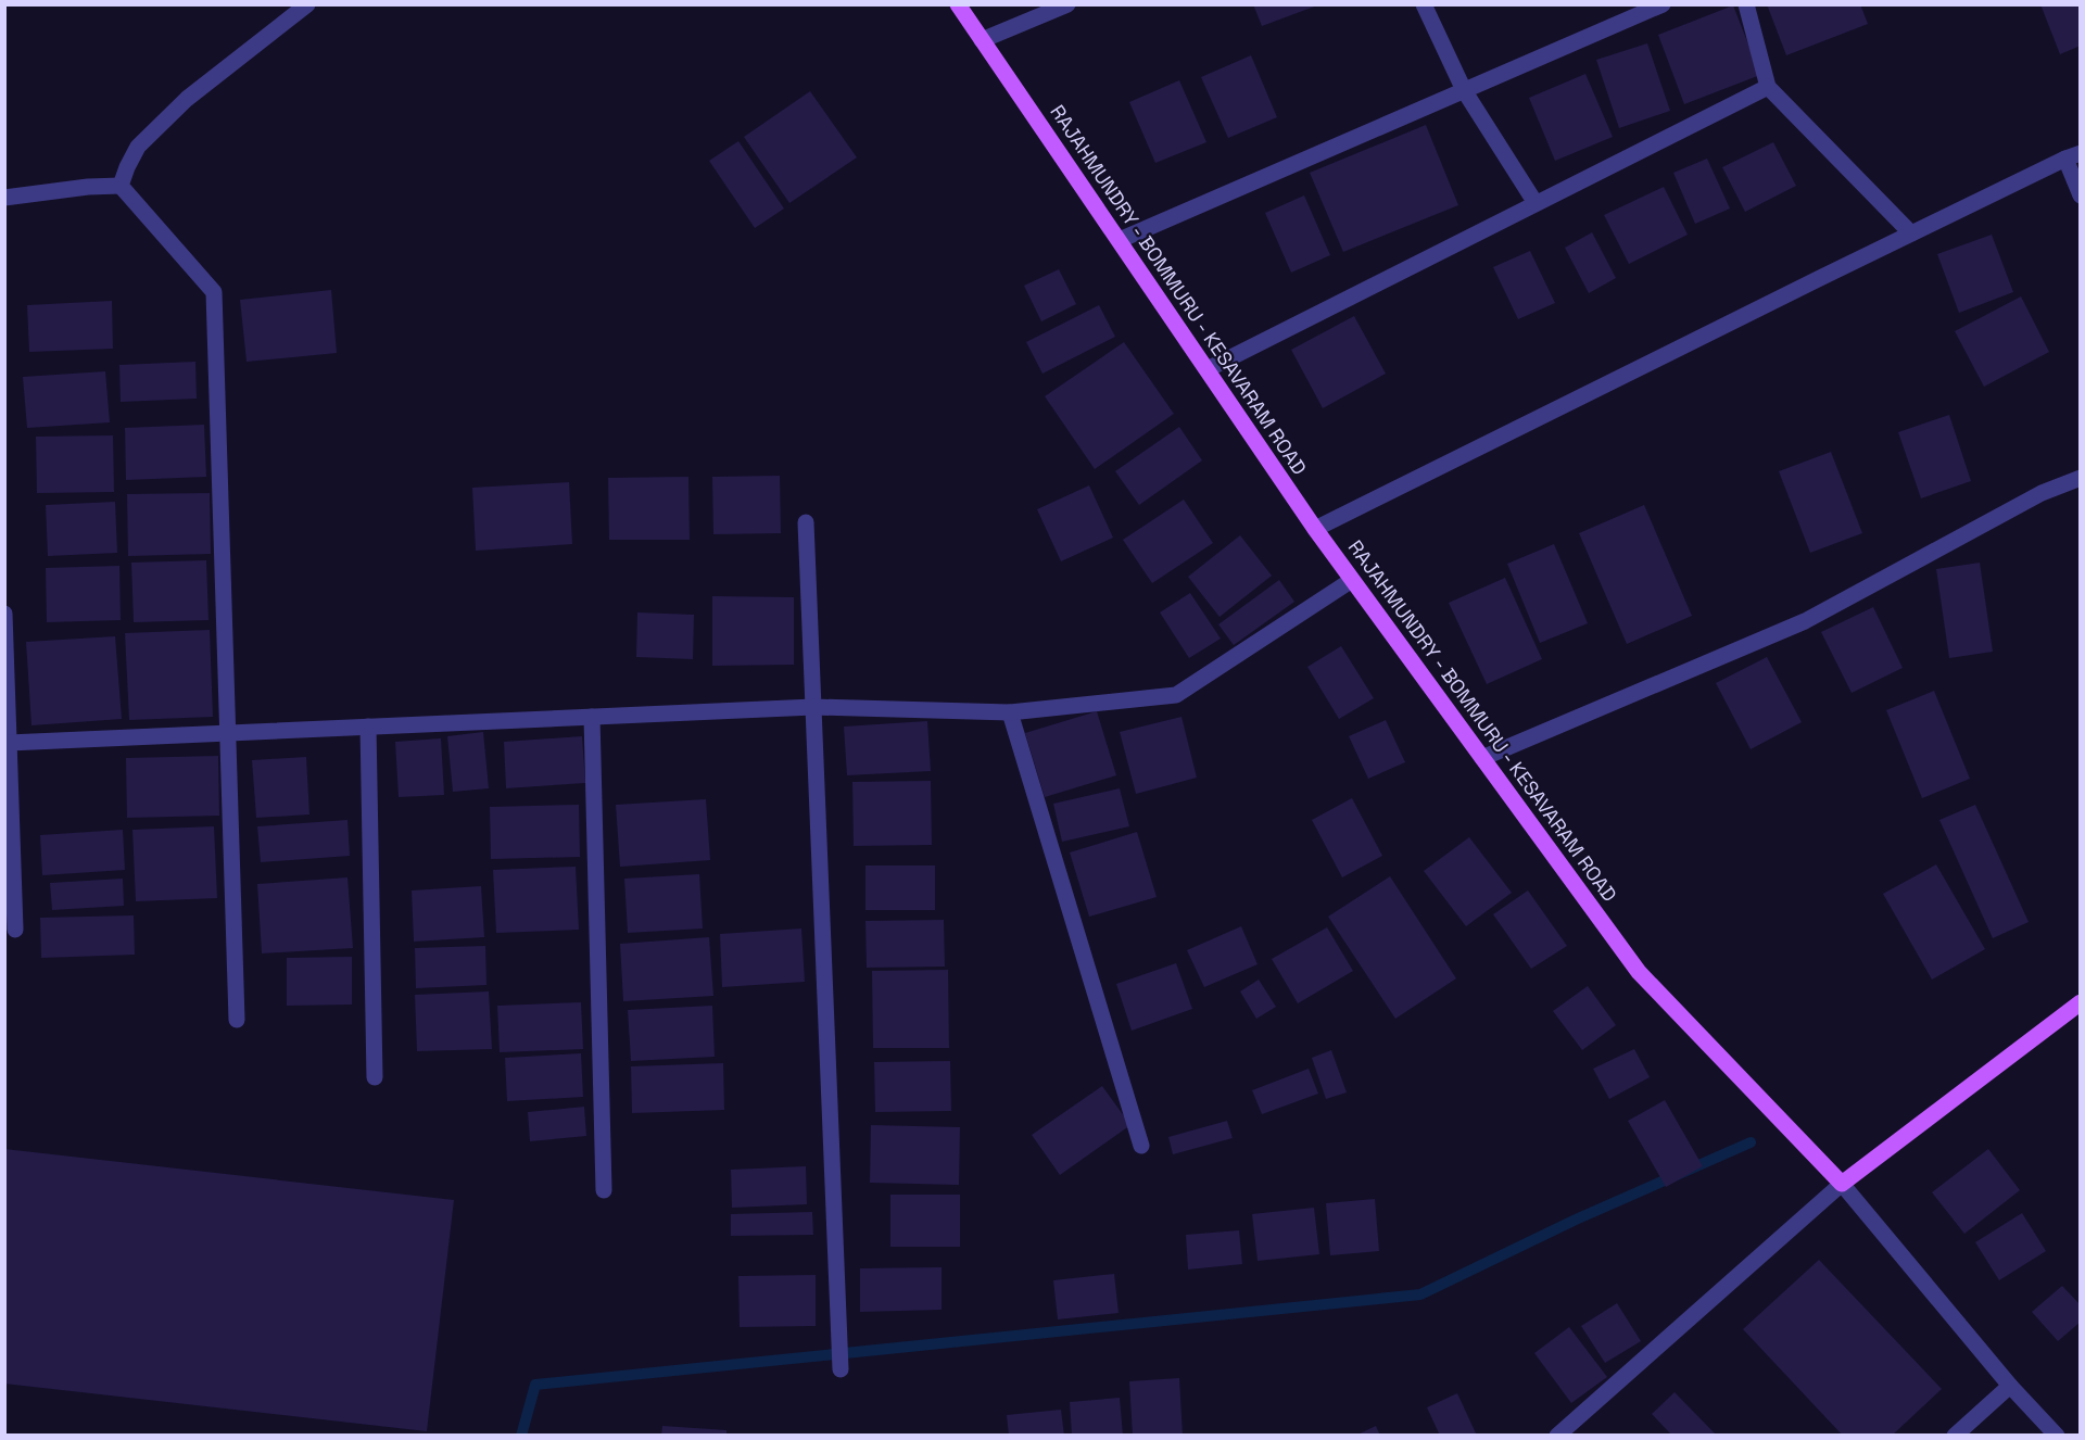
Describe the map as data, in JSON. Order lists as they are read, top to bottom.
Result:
{
  "streets": {
    "main road": ["RAJAHMUNDRY - BOMMURU - KESAVARAM ROAD"]
  }
}
